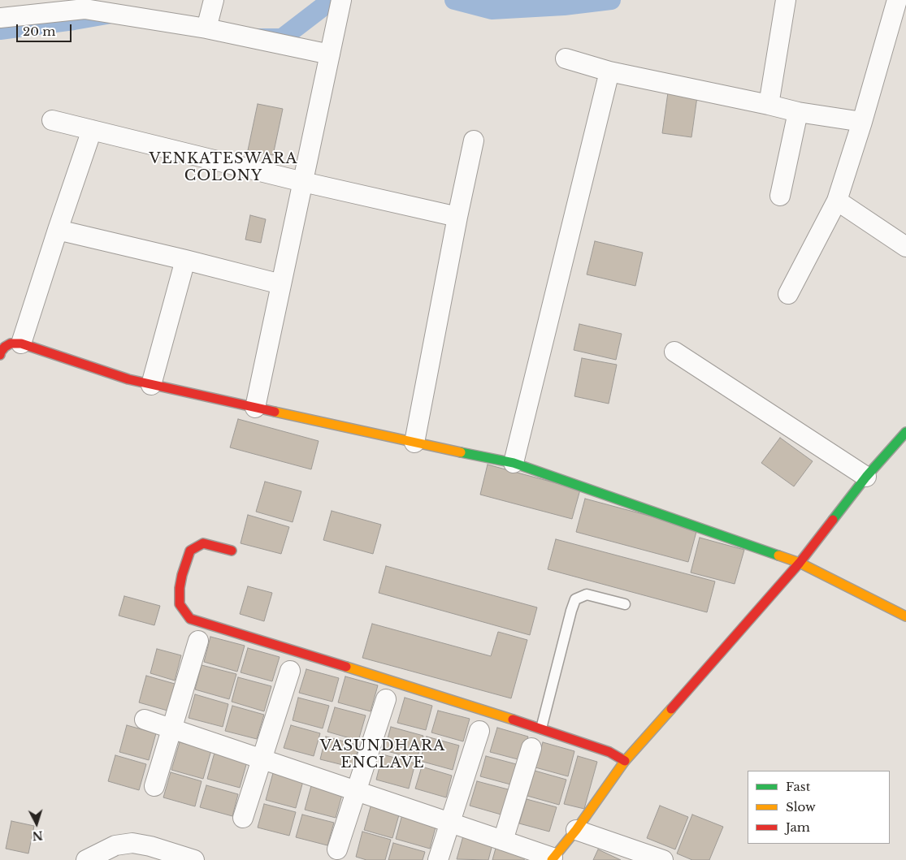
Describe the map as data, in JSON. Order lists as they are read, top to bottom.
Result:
{
  "districts": ["VENKATESWARA COLONY", "VASUNDHARA ENCLAVE"],
  "legend": ["Fast", "Slow", "Jam"],
  "scale_bar": "20 m",
  "north": "bottom"
}
